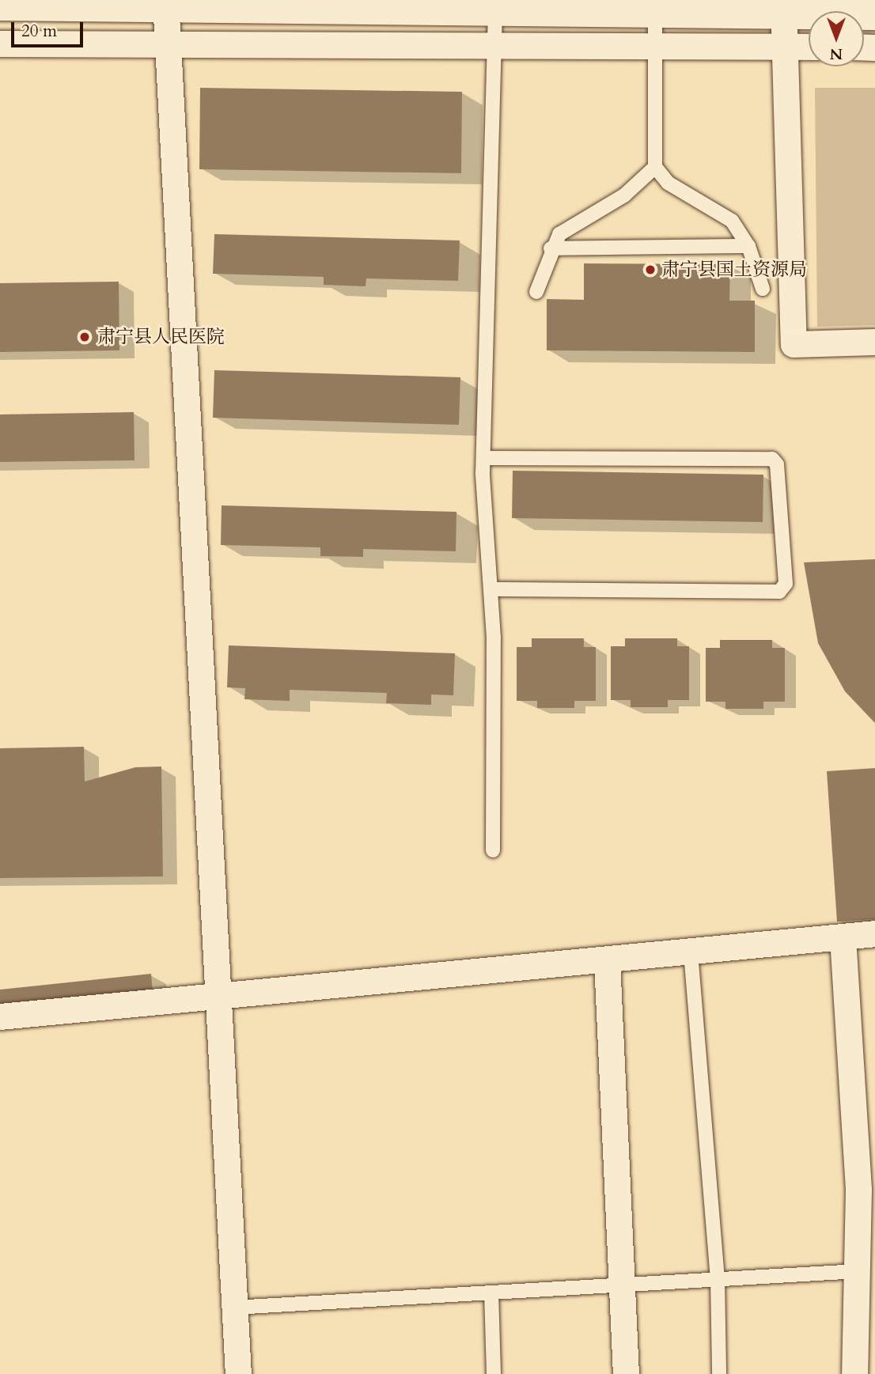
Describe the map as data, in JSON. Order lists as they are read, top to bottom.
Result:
{
  "places": ["肃宁县国土资源局", "肃宁县人民医院"],
  "scale_bar": "20 m",
  "north": "bottom"
}
